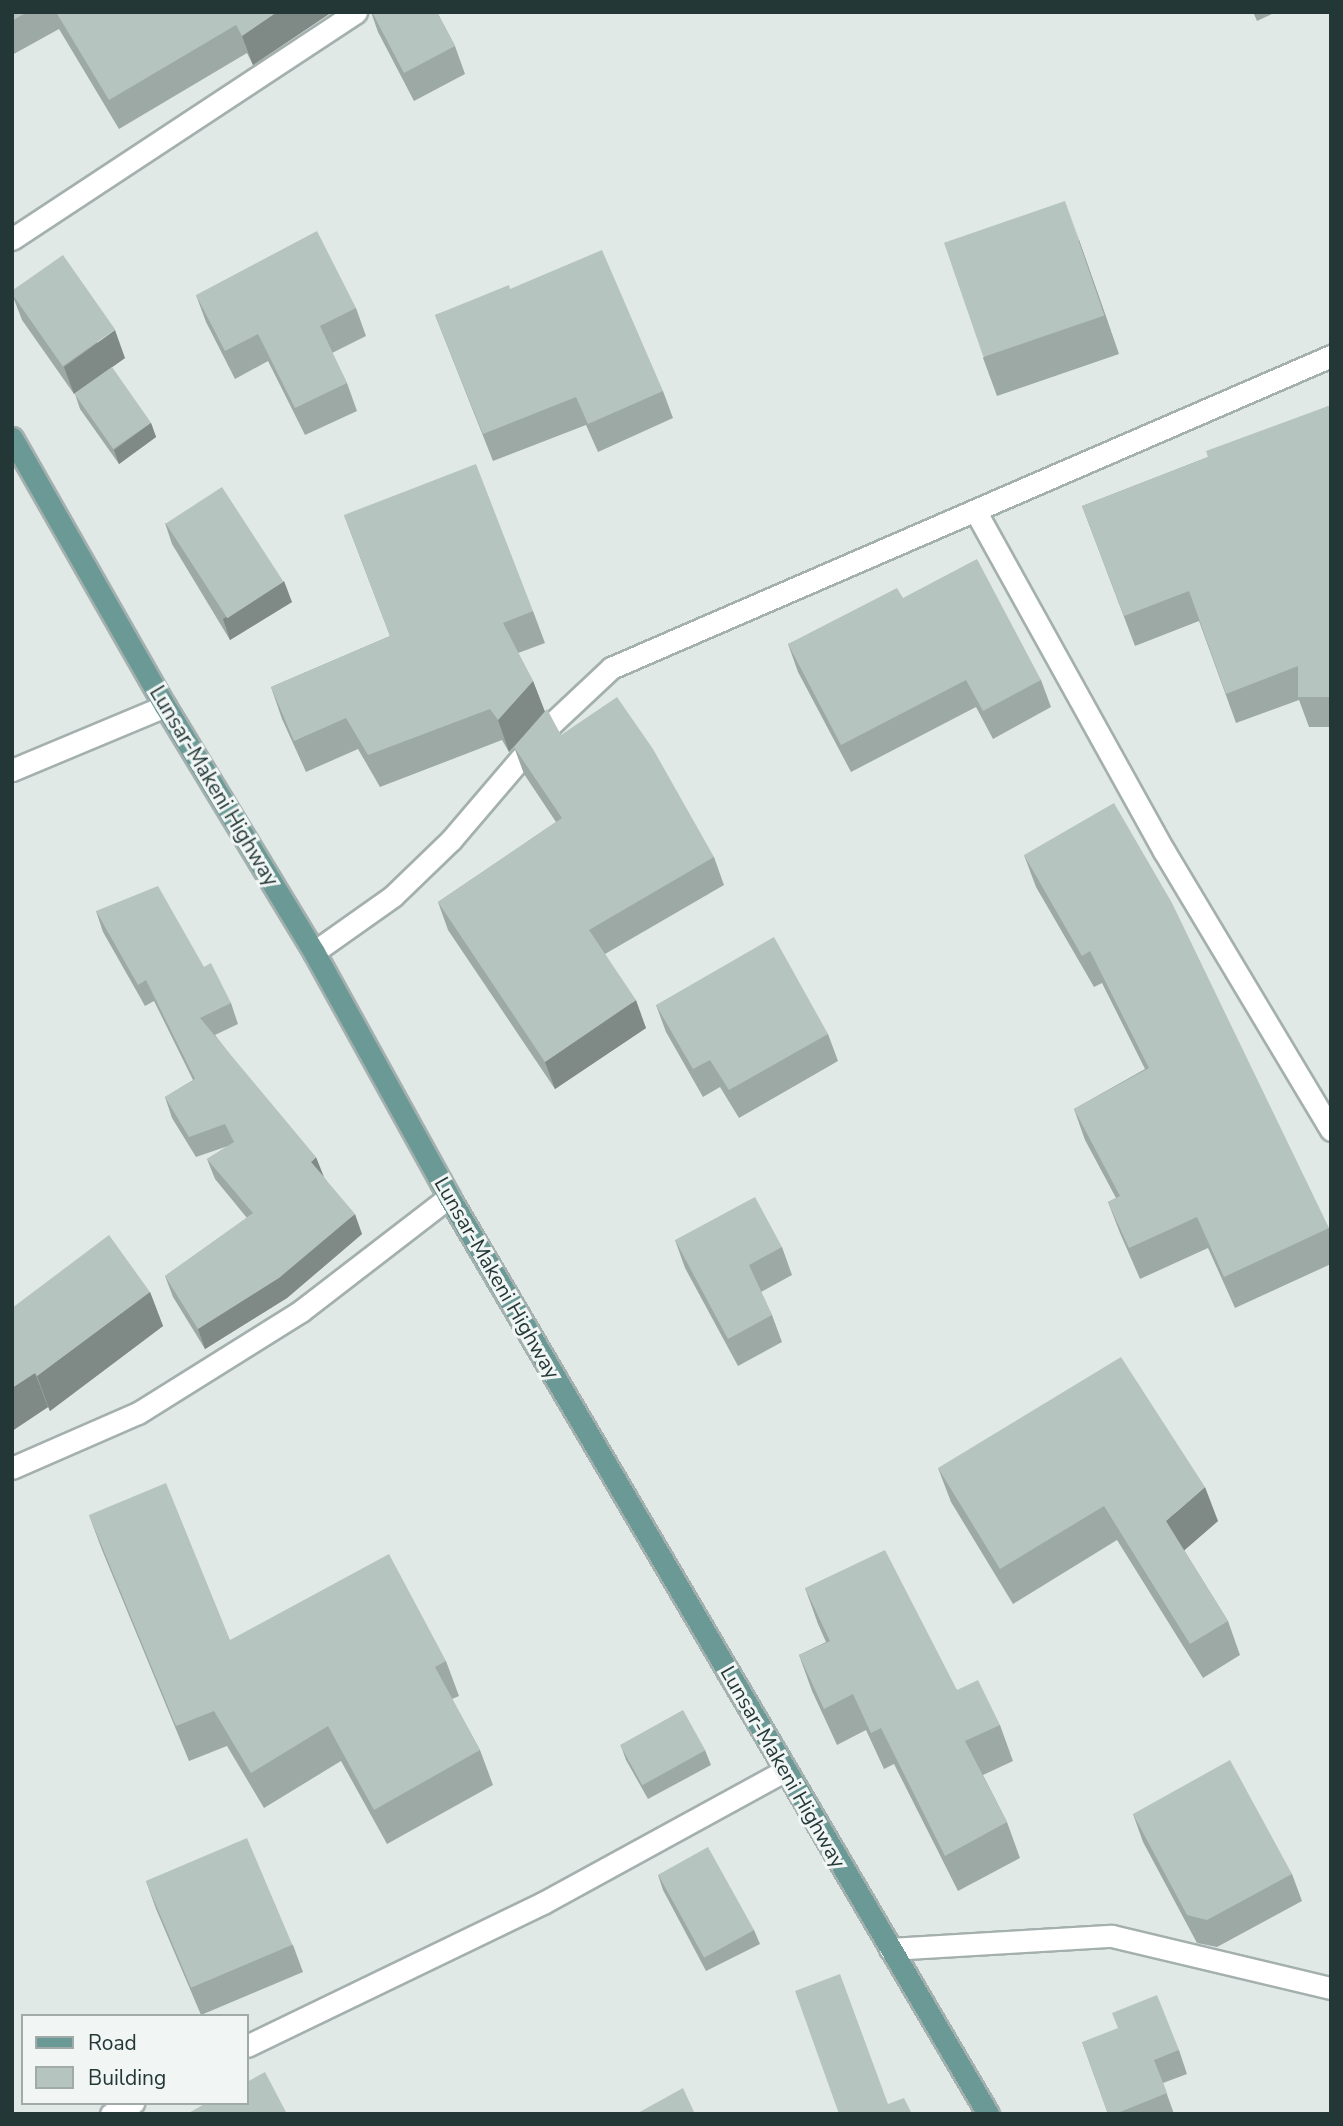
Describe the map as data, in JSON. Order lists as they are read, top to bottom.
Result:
{
  "streets": {
    "main road": ["Lunsar-Makeni Highway"]
  },
  "legend": ["Road", "Building"]
}
